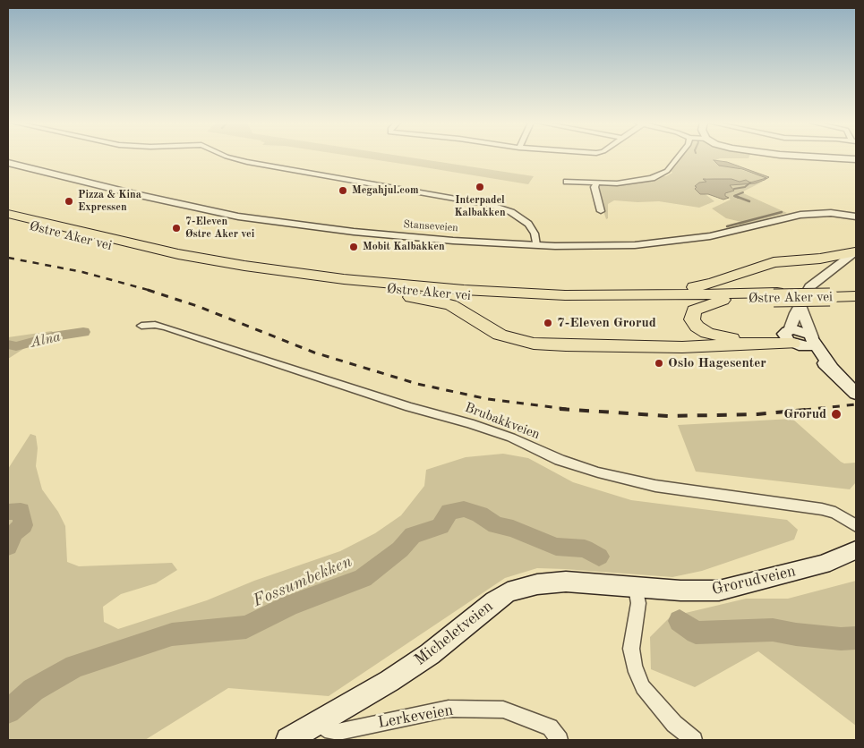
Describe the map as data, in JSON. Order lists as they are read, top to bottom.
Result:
{
  "streets": {
    "highway": ["Østre Aker vei"],
    "main road": ["Grorudveien", "Micheletveien"],
    "street": ["Stanseveien", "Brubakkveien", "Lerkeveien"]
  },
  "crossings": [
    ["Grorudveien", "Micheletveien"],
    ["Micheletveien", "Lerkeveien"]
  ],
  "water": ["Alna", "Fossumbekken"],
  "places": [
    "Interpadel Kalbakken",
    "Megahjul.com",
    "Pizza & Kina Expressen",
    "7-Eleven Østre Aker vei",
    "Mobit Kalbakken",
    "7-Eleven Grorud",
    "Oslo Hagesenter",
    "Grorud"
  ]
}
